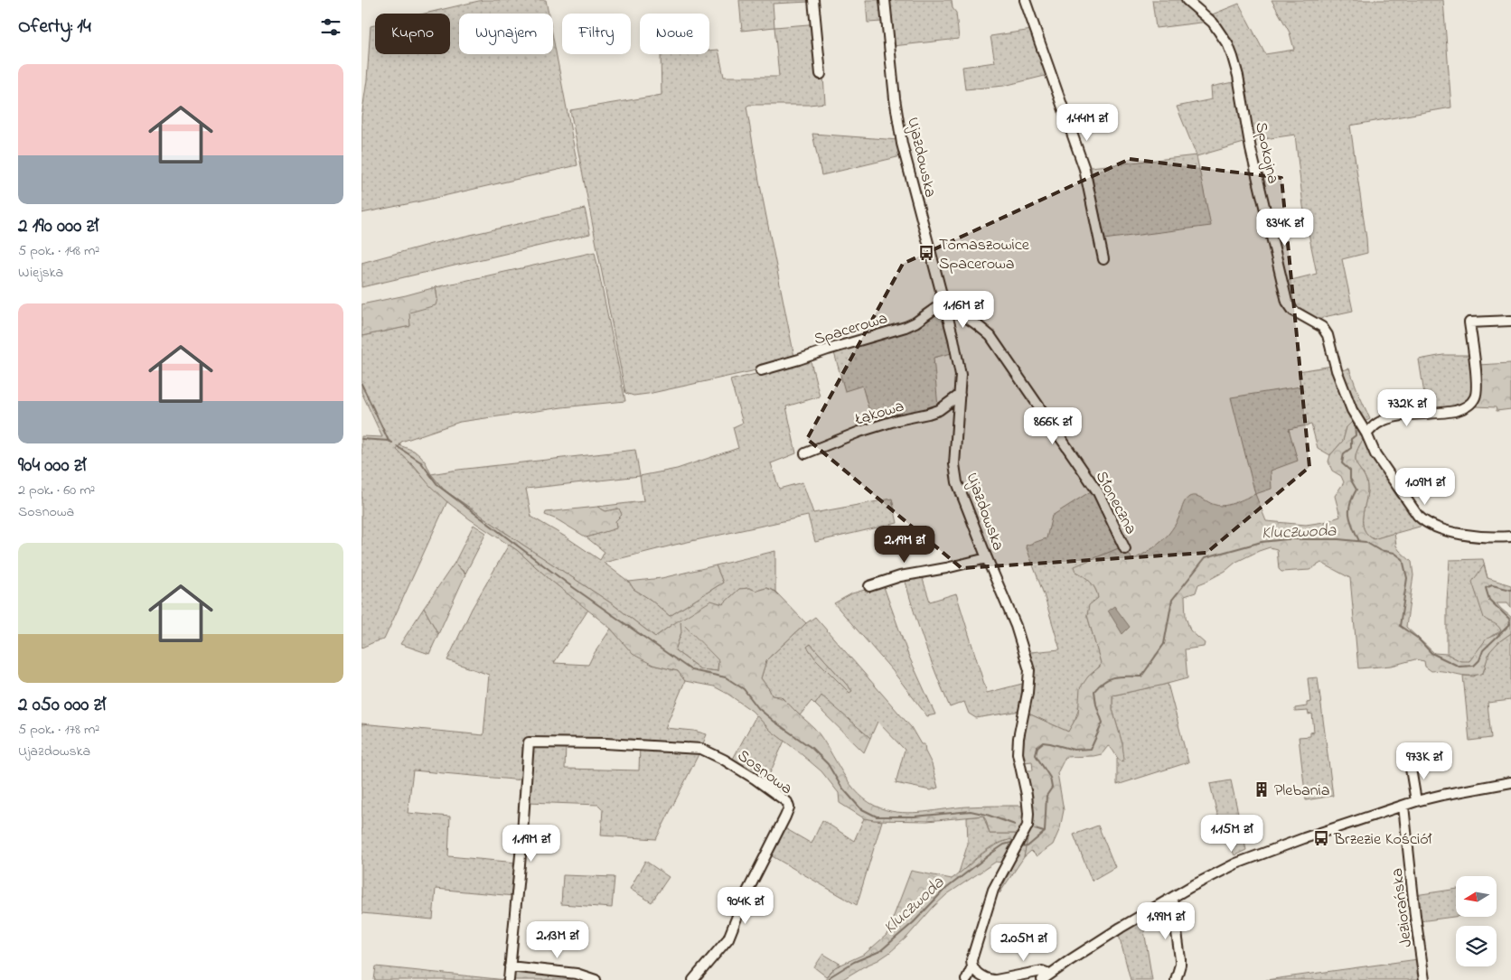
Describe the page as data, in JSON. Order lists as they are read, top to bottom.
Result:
{
  "streets": {
    "street": [
      "Spokojna",
      "Ujazdowska",
      "Spacerowa",
      "Łąkowa",
      "Słoneczna",
      "Sosnowa",
      "Jeziorańska"
    ]
  },
  "crossings": [
    ["Ujazdowska", "Spacerowa"],
    ["Ujazdowska", "Łąkowa"],
    ["Ujazdowska", "Słoneczna"],
    ["Spacerowa", "Słoneczna"]
  ],
  "water": ["Kluczwoda"],
  "places": {
    "bus stop": ["Tomaszowice Spacerowa", "Brzezie Kościół"],
    "building": ["Plebania"]
  },
  "north": "left",
  "page": {
    "heading": "Oferty: 14",
    "chip": [
      "Kupno",
      "Wynajem",
      "Filtry",
      "Nowe"
    ],
    "list": [
      {
        "name": "2 190 000 zł",
        "note": "5 pok. · 148 m² · Wiejska"
      },
      {
        "name": "904 000 zł",
        "note": "2 pok. · 60 m² · Sosnowa"
      },
      {
        "name": "2 050 000 zł",
        "note": "5 pok. · 178 m² · Ujazdowska"
      }
    ],
    "price": [
      "1.44M zł",
      "834K zł",
      "1.16M zł",
      "732K zł",
      "866K zł",
      "1.09M zł",
      "2.19M zł",
      "973K zł",
      "1.15M zł",
      "1.19M zł",
      "904K zł",
      "1.99M zł",
      "2.13M zł",
      "2.05M zł"
    ]
  }
}
